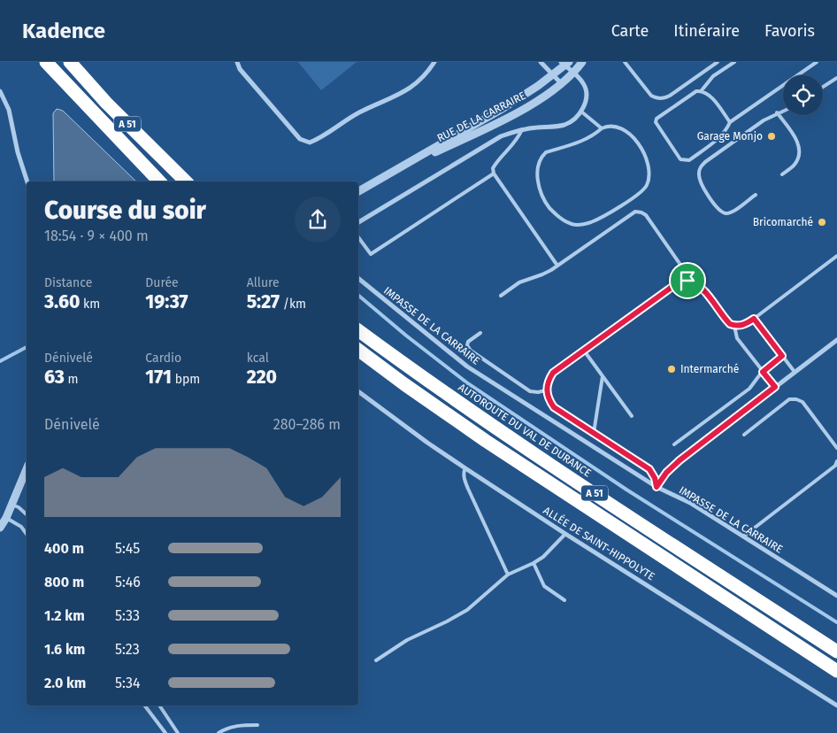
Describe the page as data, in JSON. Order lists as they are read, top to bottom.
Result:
{
  "streets": {
    "highway": ["A 51", "AUTOROUTE DU VAL DE DURANCE"],
    "street": ["RUE DE LA CARRAIRE", "IMPASSE DE LA CARRAIRE", "ALLÉE DE SAINT-HIPPOLYTE"]
  },
  "places": ["Garage Monjo", "Bricomarché", "Intermarché"],
  "page": {
    "header": "Kadence",
    "nav": ["Carte", "Itinéraire", "Favoris"],
    "heading": ["Course du soir", "18:54 · 9 × 400 m"],
    "stats": [
      ["Distance", "3.60 km"],
      ["Durée", "19:37"],
      ["Allure", "5:27 /km"],
      ["Dénivelé", "63 m"],
      ["Cardio", "171 bpm"],
      ["kcal", "220"]
    ],
    "chart": ["Dénivelé", "280–286 m"],
    "list": [
      {
        "name": "400 m",
        "note": "5:45"
      },
      {
        "name": "800 m",
        "note": "5:46"
      },
      {
        "name": "1.2 km",
        "note": "5:33"
      },
      {
        "name": "1.6 km",
        "note": "5:23"
      },
      {
        "name": "2.0 km",
        "note": "5:34"
      }
    ]
  }
}
